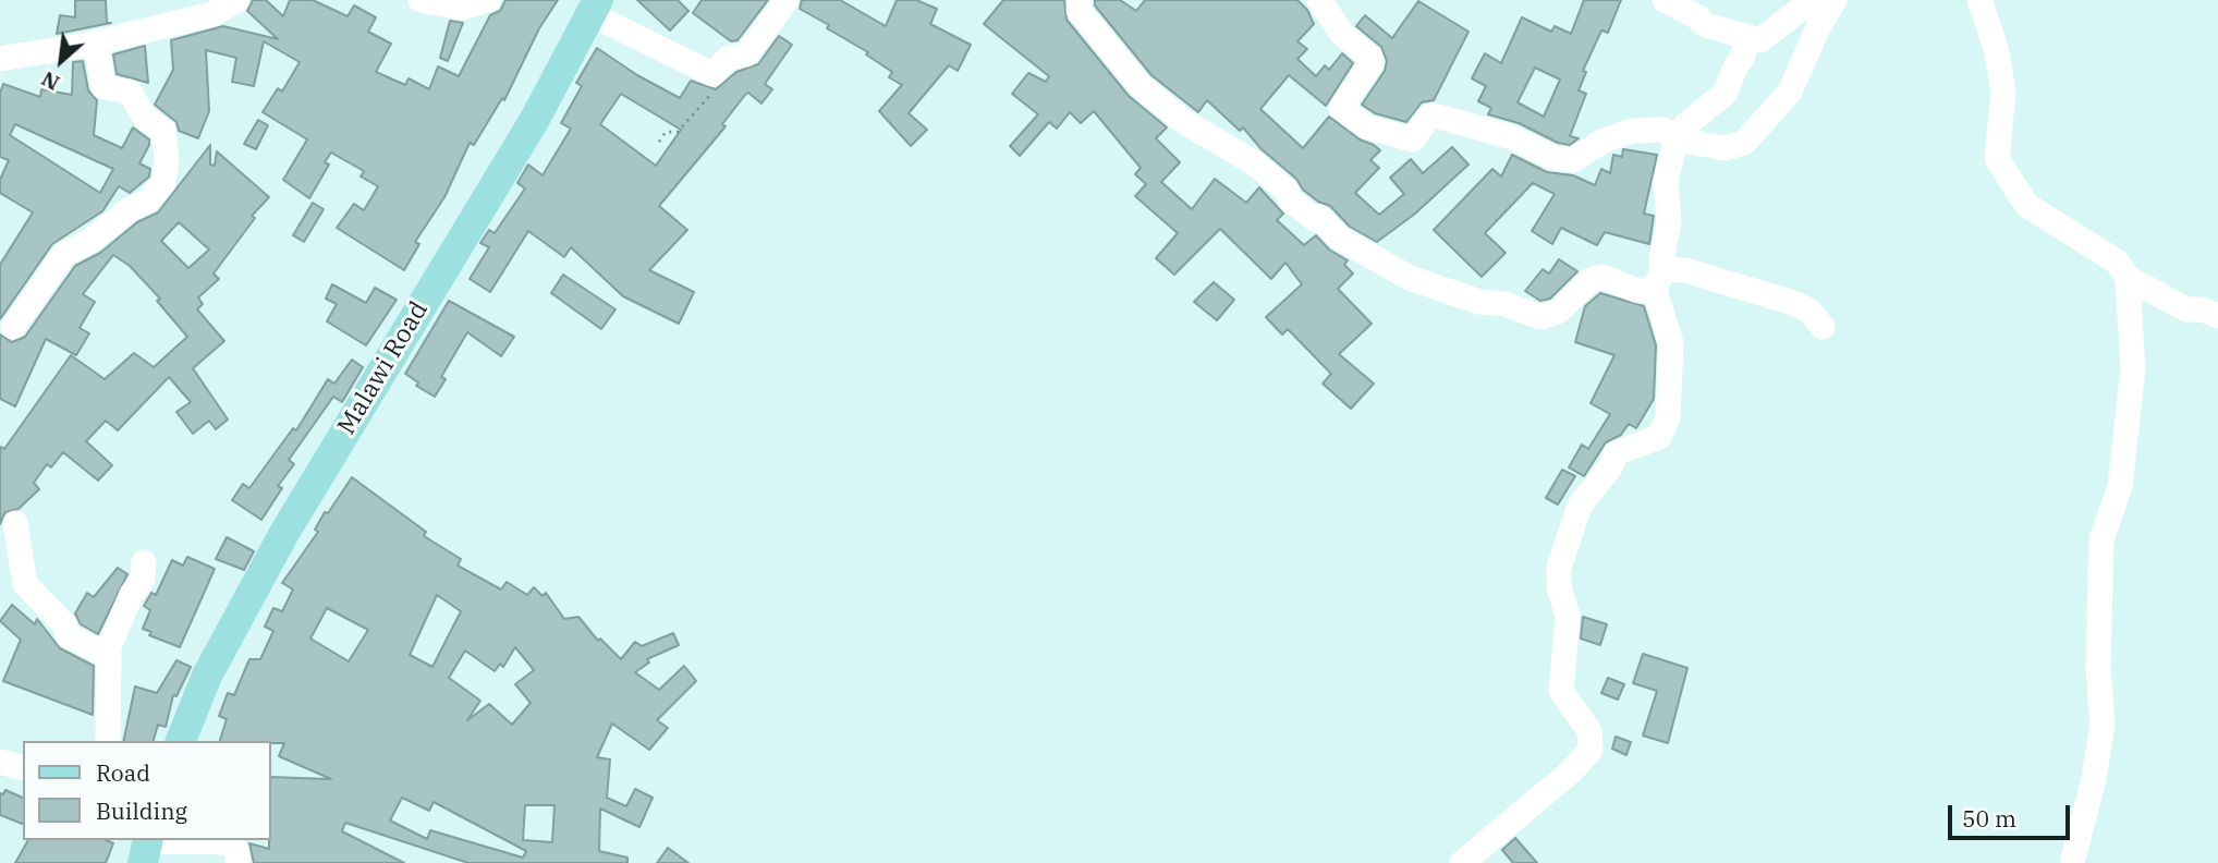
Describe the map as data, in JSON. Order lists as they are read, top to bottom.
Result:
{
  "streets": {
    "main road": ["Malawi Road"]
  },
  "legend": ["Road", "Building"],
  "scale_bar": "50 m",
  "north": "bottom left"
}
